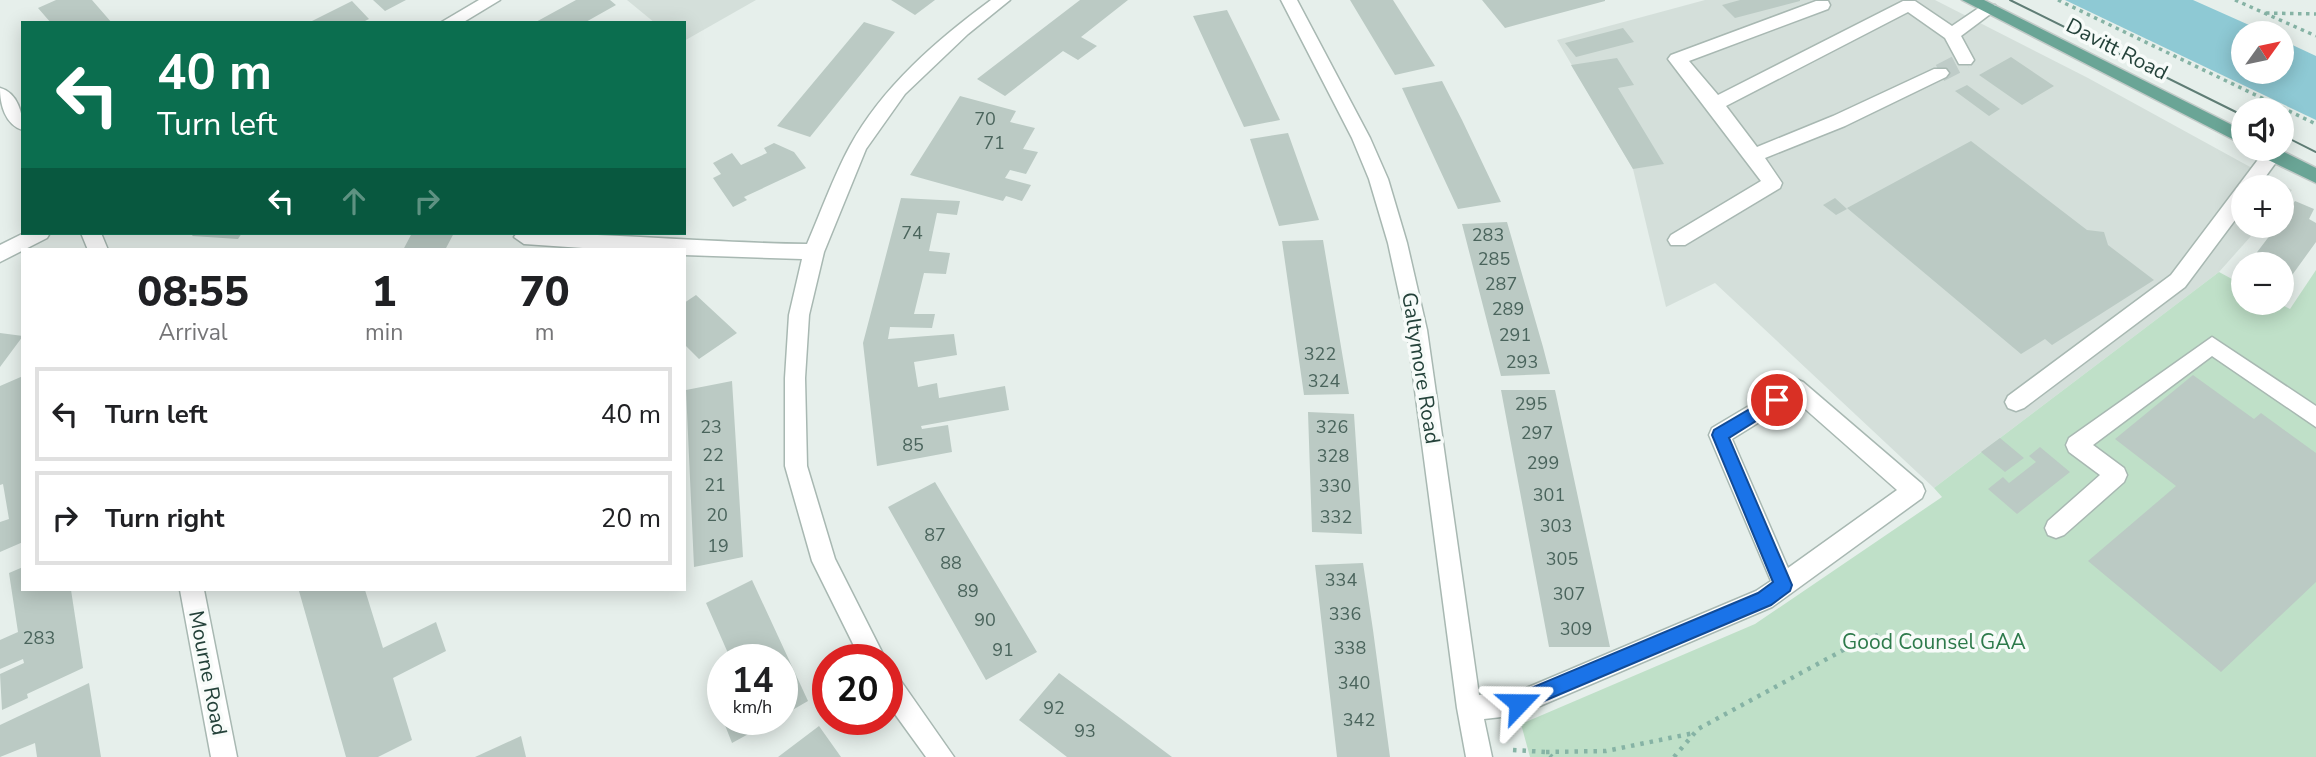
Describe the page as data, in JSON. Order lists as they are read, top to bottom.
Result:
{
  "streets": {
    "main road": ["Davitt Road"],
    "street": ["Galtymore Road", "Mourne Road"]
  },
  "parks": ["Good Counsel GAA"],
  "house_numbers": [
    "70",
    "71",
    "74",
    "283",
    "285",
    "287",
    "289",
    "291",
    "322",
    "293",
    "324",
    "295",
    "23",
    "326",
    "297",
    "85",
    "22",
    "328",
    "299",
    "21",
    "330",
    "301",
    "20",
    "332",
    "303",
    "87",
    "19",
    "305",
    "88",
    "334",
    "89",
    "307",
    "336",
    "90",
    "309",
    "283",
    "338",
    "91",
    "340",
    "92",
    "342",
    "93"
  ],
  "north": "top right",
  "page": {
    "map_buttons": ["+", "−"],
    "turn": ["40 m", "Turn left"],
    "eta": [
      "08:55",
      "Arrival",
      "1",
      "min",
      "70",
      "m"
    ],
    "list": [
      {
        "name": "Turn left",
        "value": "40 m"
      },
      {
        "name": "Turn right",
        "value": "20 m"
      }
    ],
    "speed": "14 km/h",
    "limit": "20"
  }
}
